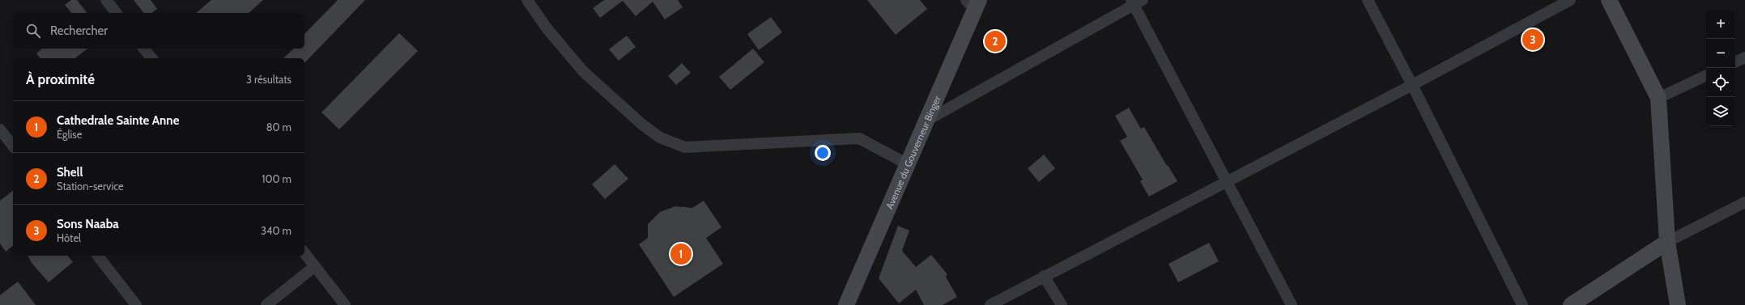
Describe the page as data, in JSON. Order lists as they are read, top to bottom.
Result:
{
  "streets": {
    "street": ["Avenue du Gouverneur Binger"]
  },
  "page": {
    "map_buttons": ["+", "−"],
    "search": "Rechercher",
    "pins": ["3", "2", "1"],
    "heading": ["À proximité", "3 résultats"],
    "list": [
      {
        "mark": "1",
        "name": "Cathedrale Sainte Anne",
        "note": "Église",
        "value": "80 m"
      },
      {
        "mark": "2",
        "name": "Shell",
        "note": "Station-service",
        "value": "100 m"
      },
      {
        "mark": "3",
        "name": "Sons Naaba",
        "note": "Hôtel",
        "value": "340 m"
      }
    ]
  }
}
